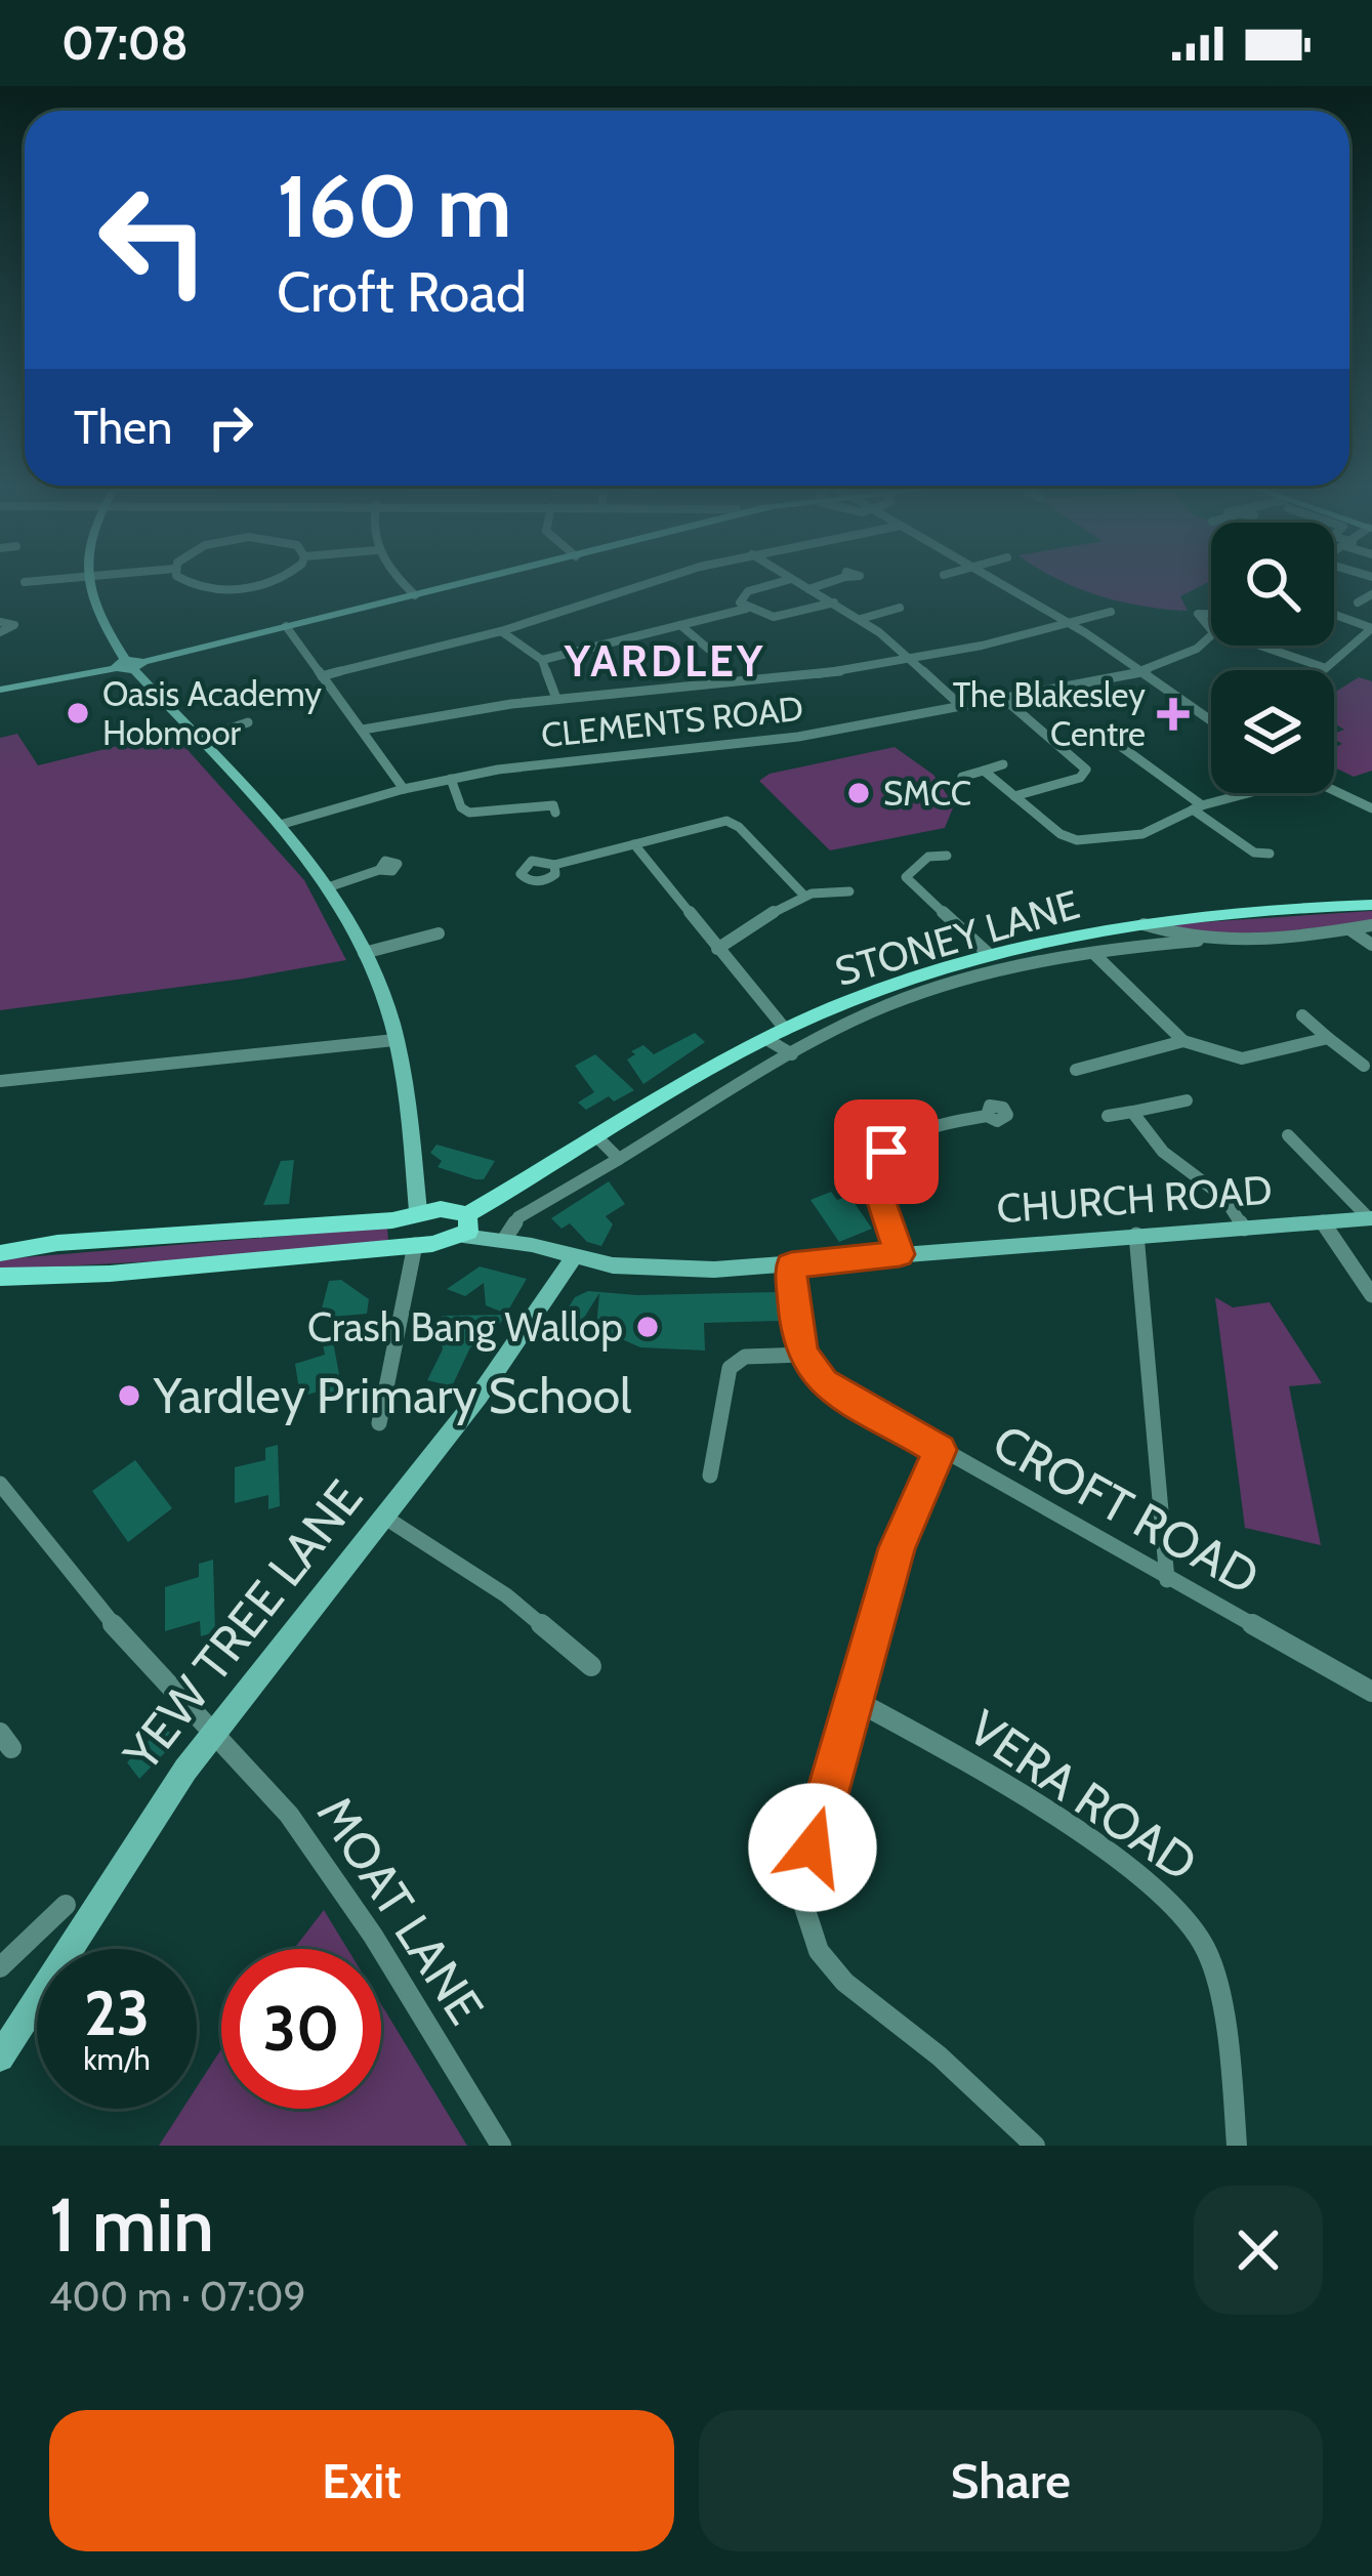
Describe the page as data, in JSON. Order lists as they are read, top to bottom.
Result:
{
  "streets": {
    "main road": ["STONEY LANE", "CHURCH ROAD"],
    "street": [
      "CLEMENTS ROAD",
      "CROFT ROAD",
      "YEW TREE LANE",
      "VERA ROAD",
      "MOAT LANE"
    ]
  },
  "crossings": [
    ["STONEY LANE", "CHURCH ROAD"],
    ["CHURCH ROAD", "YEW TREE LANE"],
    ["YEW TREE LANE", "MOAT LANE"]
  ],
  "districts": ["YARDLEY"],
  "places": {
    "other": [
      "Oasis Academy Hobmoor",
      "SMCC",
      "Crash Bang Wallop",
      "Yardley Primary School"
    ],
    "health": ["The Blakesley Centre"]
  },
  "page": {
    "status": "07:08",
    "turn": ["160 m", "Croft Road"],
    "then": "Then",
    "speed": "23 km/h",
    "limit": "30",
    "heading": ["1 min", "400 m · 07:09"],
    "buttons": ["Exit", "Share"]
  }
}
